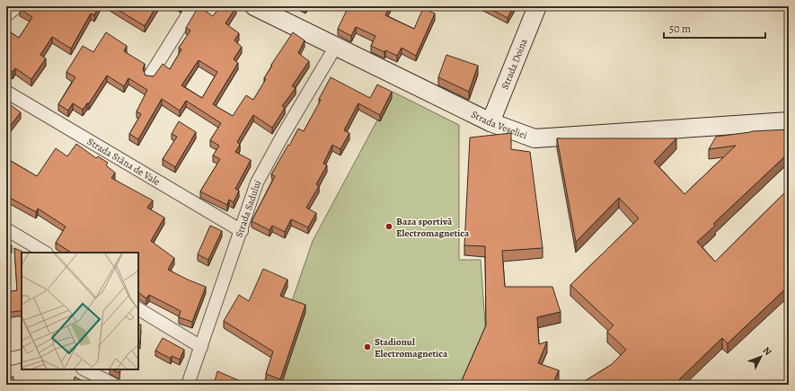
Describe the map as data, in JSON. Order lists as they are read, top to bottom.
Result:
{
  "streets": {
    "street": [
      "Strada Doina",
      "Strada Veseliei",
      "Strada Stâna de Vale",
      "Strada Sadului"
    ]
  },
  "crossings": [
    ["Strada Doina", "Strada Veseliei"],
    ["Strada Veseliei", "Strada Sadului"],
    ["Strada Stâna de Vale", "Strada Sadului"]
  ],
  "places": ["Baza sportivă Electromagnetica", "Stadionul Electromagnetica"],
  "scale_bar": "50 m",
  "north": "top right"
}
